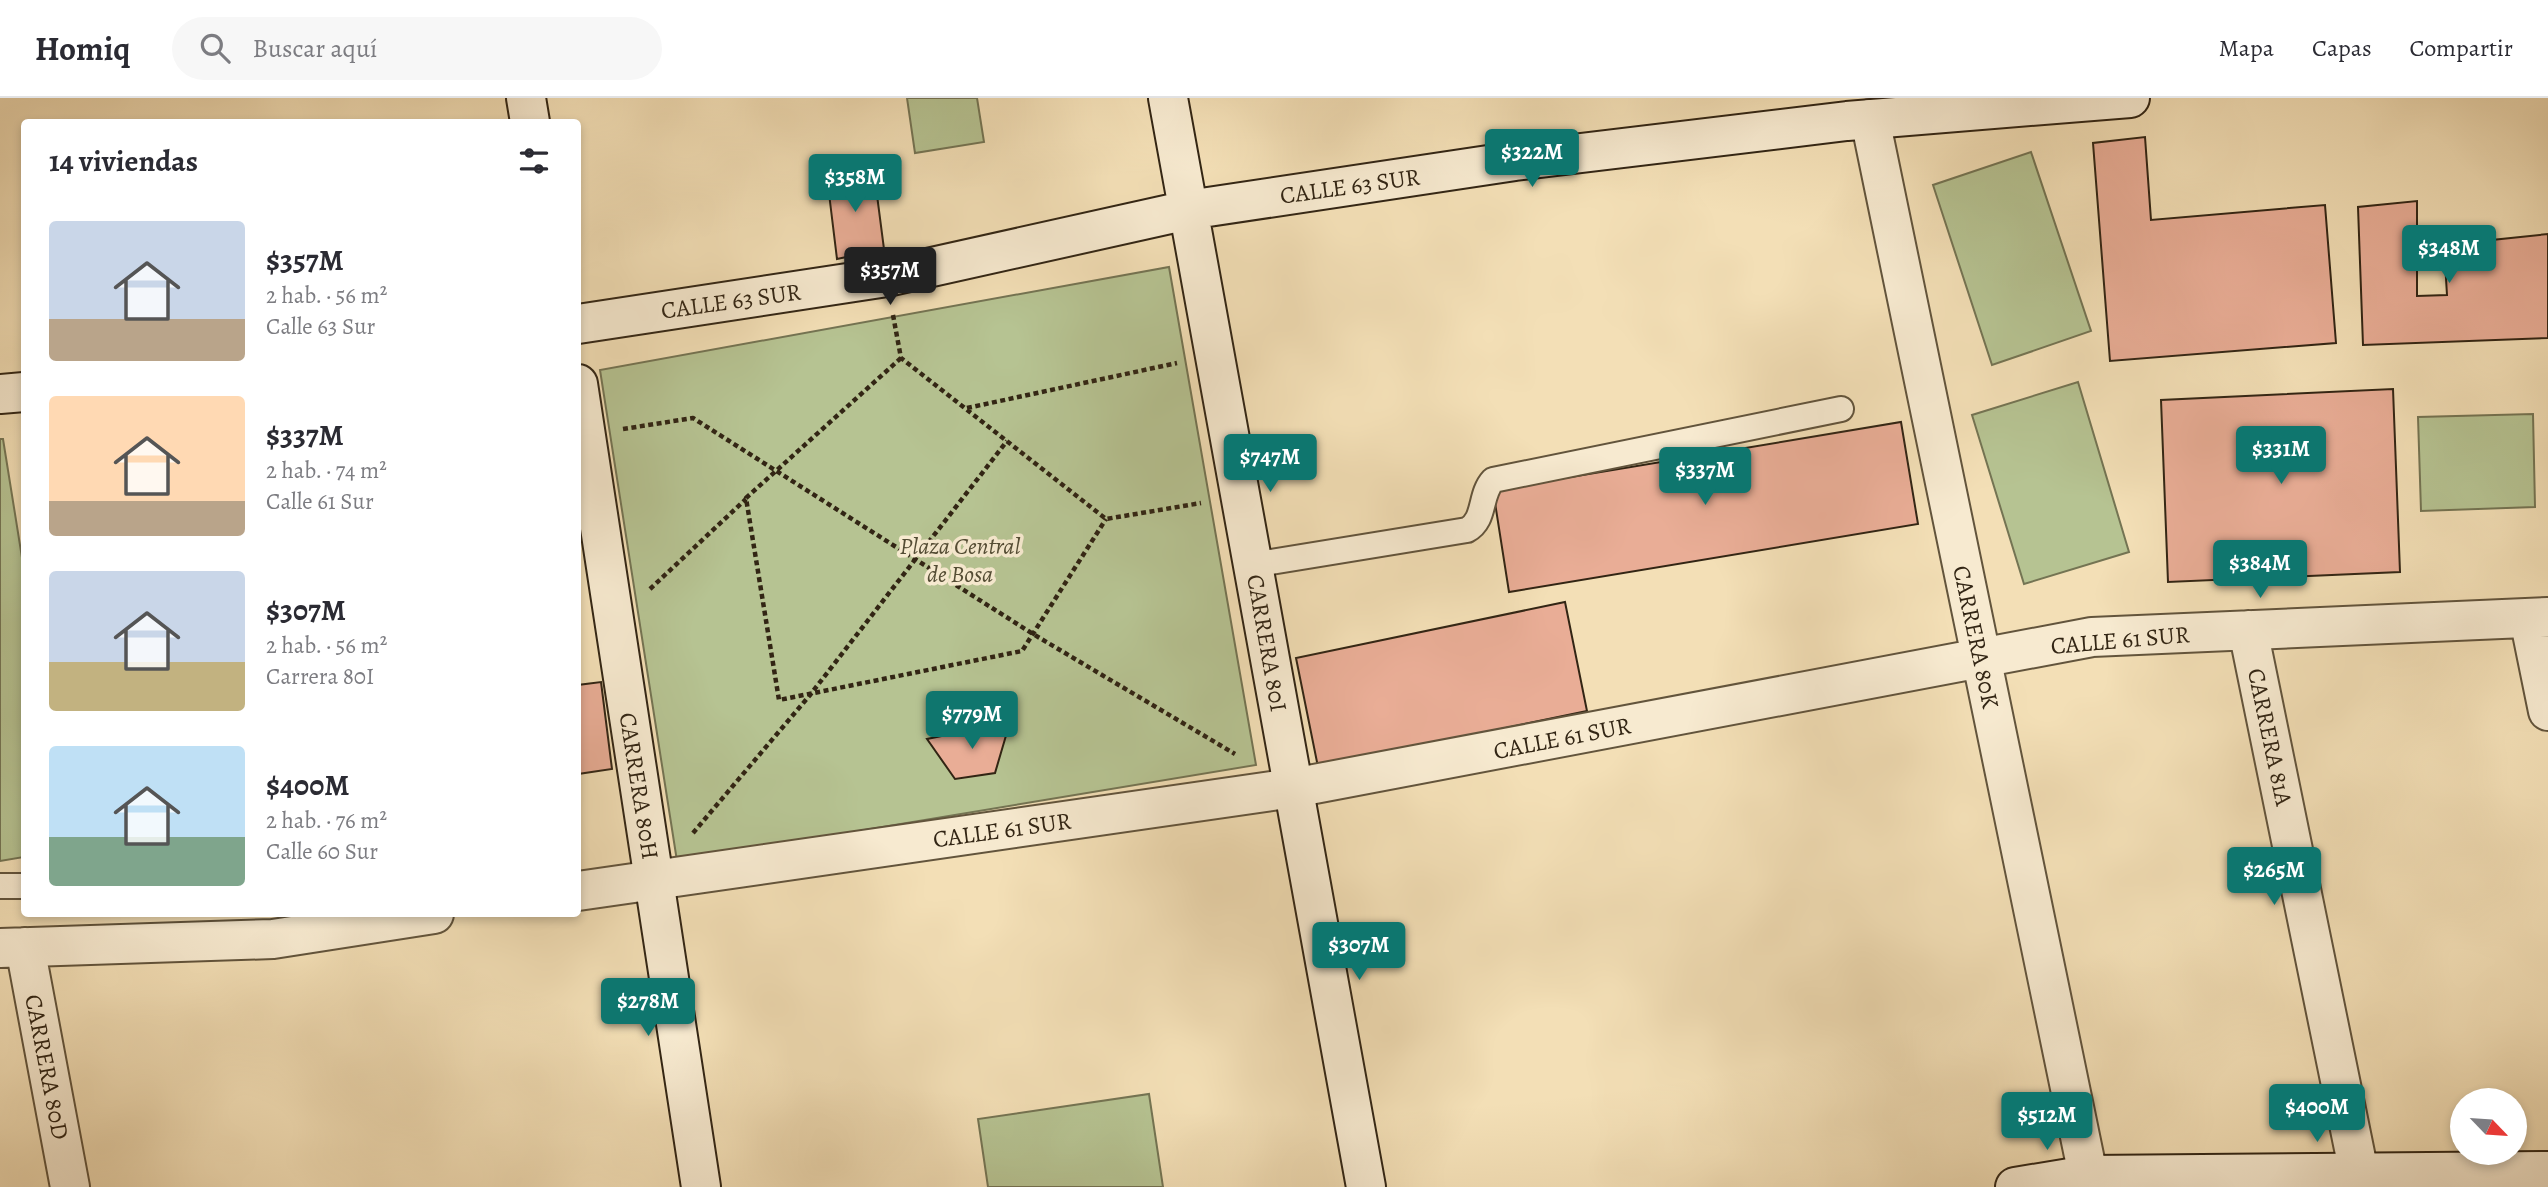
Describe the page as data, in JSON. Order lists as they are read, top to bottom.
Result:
{
  "streets": {
    "street": [
      "CALLE 63 SUR",
      "CARRERA 80K",
      "CALLE 61 SUR",
      "CARRERA 80I",
      "CARRERA 81A",
      "CARRERA 80H",
      "CARRERA 80D"
    ]
  },
  "crossings": [
    ["CALLE 63 SUR", "CARRERA 80K"],
    ["CALLE 63 SUR", "CARRERA 80I"],
    ["CARRERA 80K", "CALLE 61 SUR"],
    ["CALLE 61 SUR", "CARRERA 80I"],
    ["CALLE 61 SUR", "CARRERA 81A"],
    ["CALLE 61 SUR", "CARRERA 80H"]
  ],
  "parks": ["Plaza Central de Bosa"],
  "north": "bottom right",
  "page": {
    "header": "Homiq",
    "search": "Buscar aquí",
    "nav": ["Mapa", "Capas", "Compartir"],
    "heading": "14 viviendas",
    "price": [
      "$322M",
      "$358M",
      "$348M",
      "$357M",
      "$331M",
      "$747M",
      "$337M",
      "$384M",
      "$779M",
      "$265M",
      "$307M",
      "$278M",
      "$400M",
      "$512M"
    ],
    "list": [
      {
        "name": "$357M",
        "note": "2 hab. · 56 m² · Calle 63 Sur"
      },
      {
        "name": "$337M",
        "note": "2 hab. · 74 m² · Calle 61 Sur"
      },
      {
        "name": "$307M",
        "note": "2 hab. · 56 m² · Carrera 80I"
      },
      {
        "name": "$400M",
        "note": "2 hab. · 76 m² · Calle 60 Sur"
      }
    ]
  }
}
